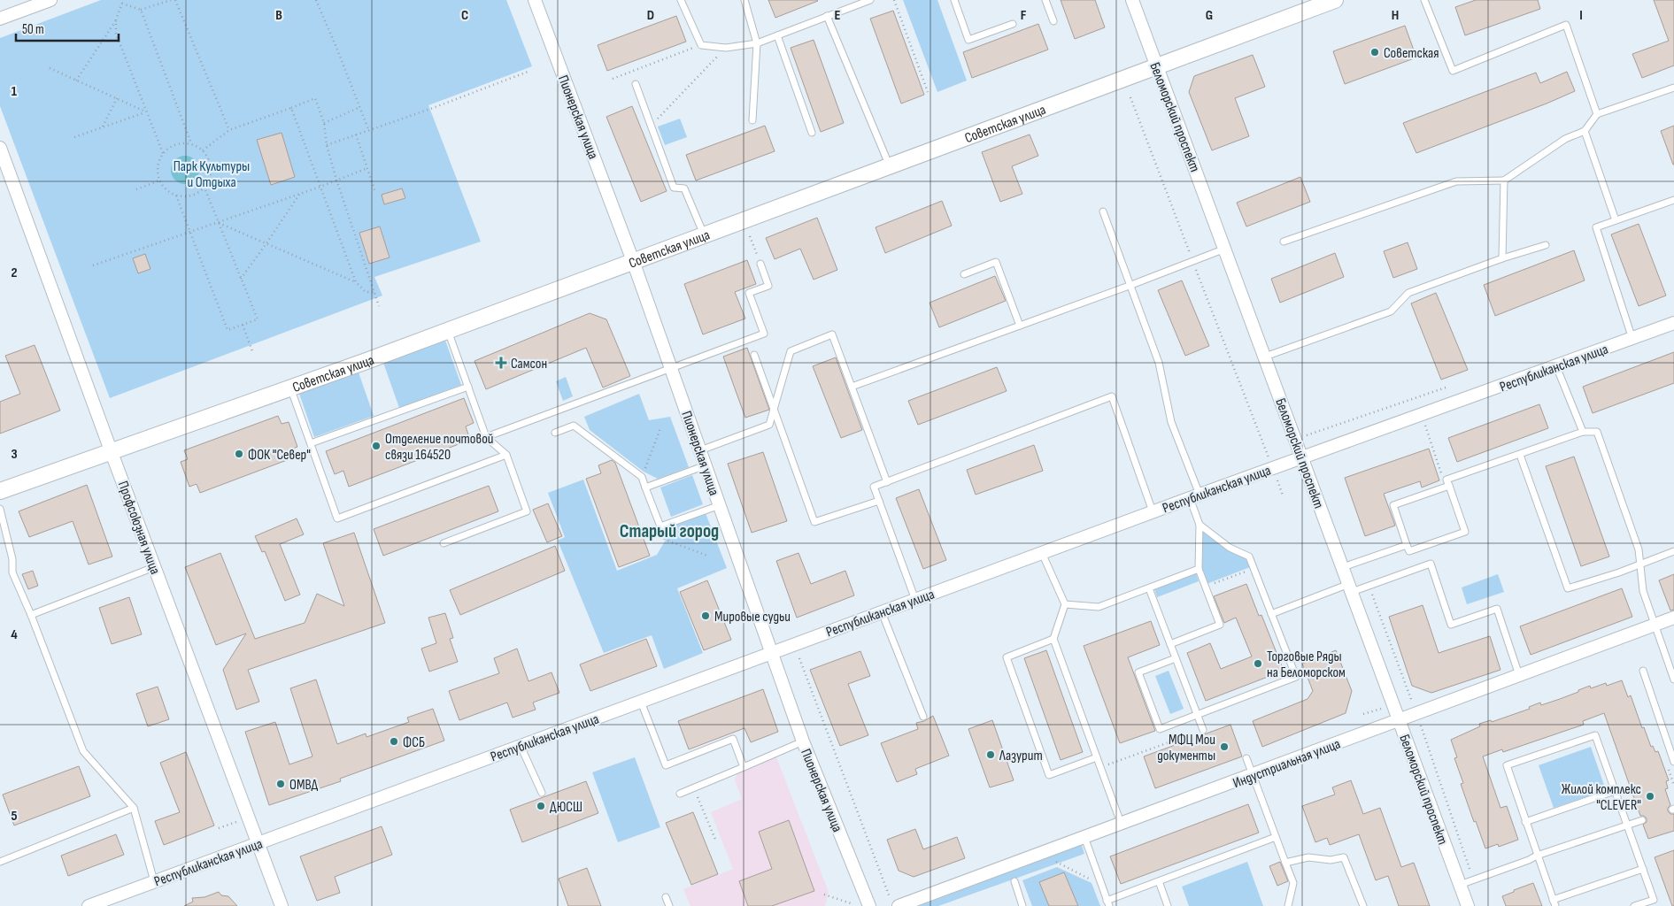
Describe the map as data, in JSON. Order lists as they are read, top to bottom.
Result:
{
  "streets": {
    "street": [
      "Пионерская улица",
      "Беломорский проспект",
      "Советская улица",
      "Республиканская улица",
      "Профсоюзная улица",
      "Индустриальная улица"
    ]
  },
  "crossings": [
    ["Пионерская улица", "Советская улица"],
    ["Пионерская улица", "Республиканская улица"],
    ["Беломорский проспект", "Советская улица"],
    ["Беломорский проспект", "Республиканская улица"],
    ["Беломорский проспект", "Индустриальная улица"],
    ["Советская улица", "Профсоюзная улица"],
    ["Республиканская улица", "Профсоюзная улица"]
  ],
  "districts": ["Старый город"],
  "parks": ["Парк Культуры и Отдыха"],
  "places": {
    "other": [
      "Советская",
      "Отделение почтовой связи 164520",
      "ФОК \"Север\"",
      "Мировые судьи",
      "Торговые Ряды на Беломорском",
      "ФСБ",
      "МФЦ Мои документы",
      "Лазурит",
      "ОМВД",
      "Жилой комплекс \"СLEVER\"",
      "ДЮСШ"
    ],
    "health": ["Самсон"]
  },
  "scale_bar": "50 m",
  "grid": {
    "columns": [
      "B",
      "C",
      "D",
      "E",
      "F",
      "G",
      "H",
      "I"
    ],
    "rows": [
      "1",
      "2",
      "3",
      "4",
      "5"
    ]
  }
}
